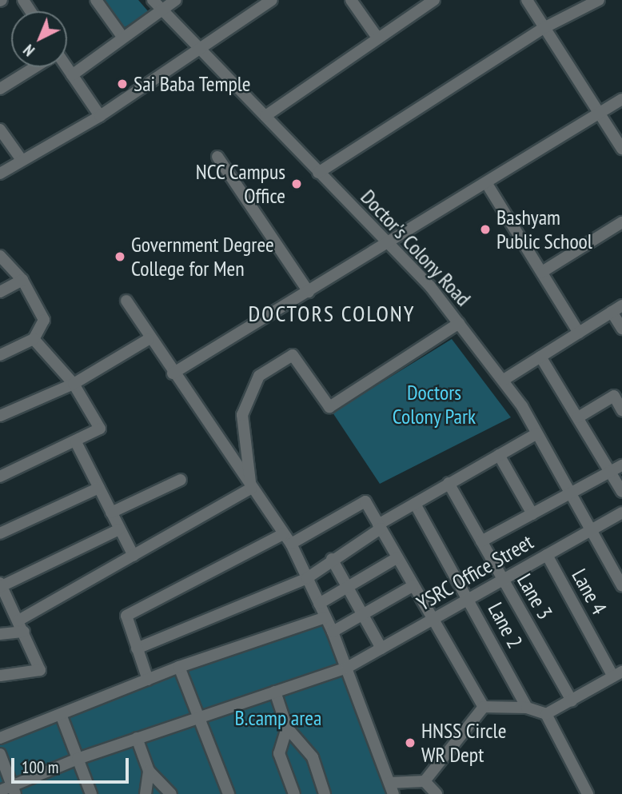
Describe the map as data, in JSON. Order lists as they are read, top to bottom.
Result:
{
  "streets": {
    "street": [
      "Doctor's Colony Road",
      "YSRC Office Street",
      "Lane 4",
      "Lane 3",
      "Lane 2"
    ]
  },
  "crossings": [
    ["Doctor's Colony Road", "YSRC Office Street"],
    ["YSRC Office Street", "Lane 4"],
    ["YSRC Office Street", "Lane 3"],
    ["YSRC Office Street", "Lane 2"]
  ],
  "districts": ["DOCTORS COLONY"],
  "parks": ["Doctors Colony Park", "B.camp area"],
  "places": [
    "Sai Baba Temple",
    "NCC Campus Office",
    "Bashyam Public School",
    "Government Degree College for Men",
    "HNSS Circle WR Dept"
  ],
  "scale_bar": "100 m",
  "north": "bottom left"
}
